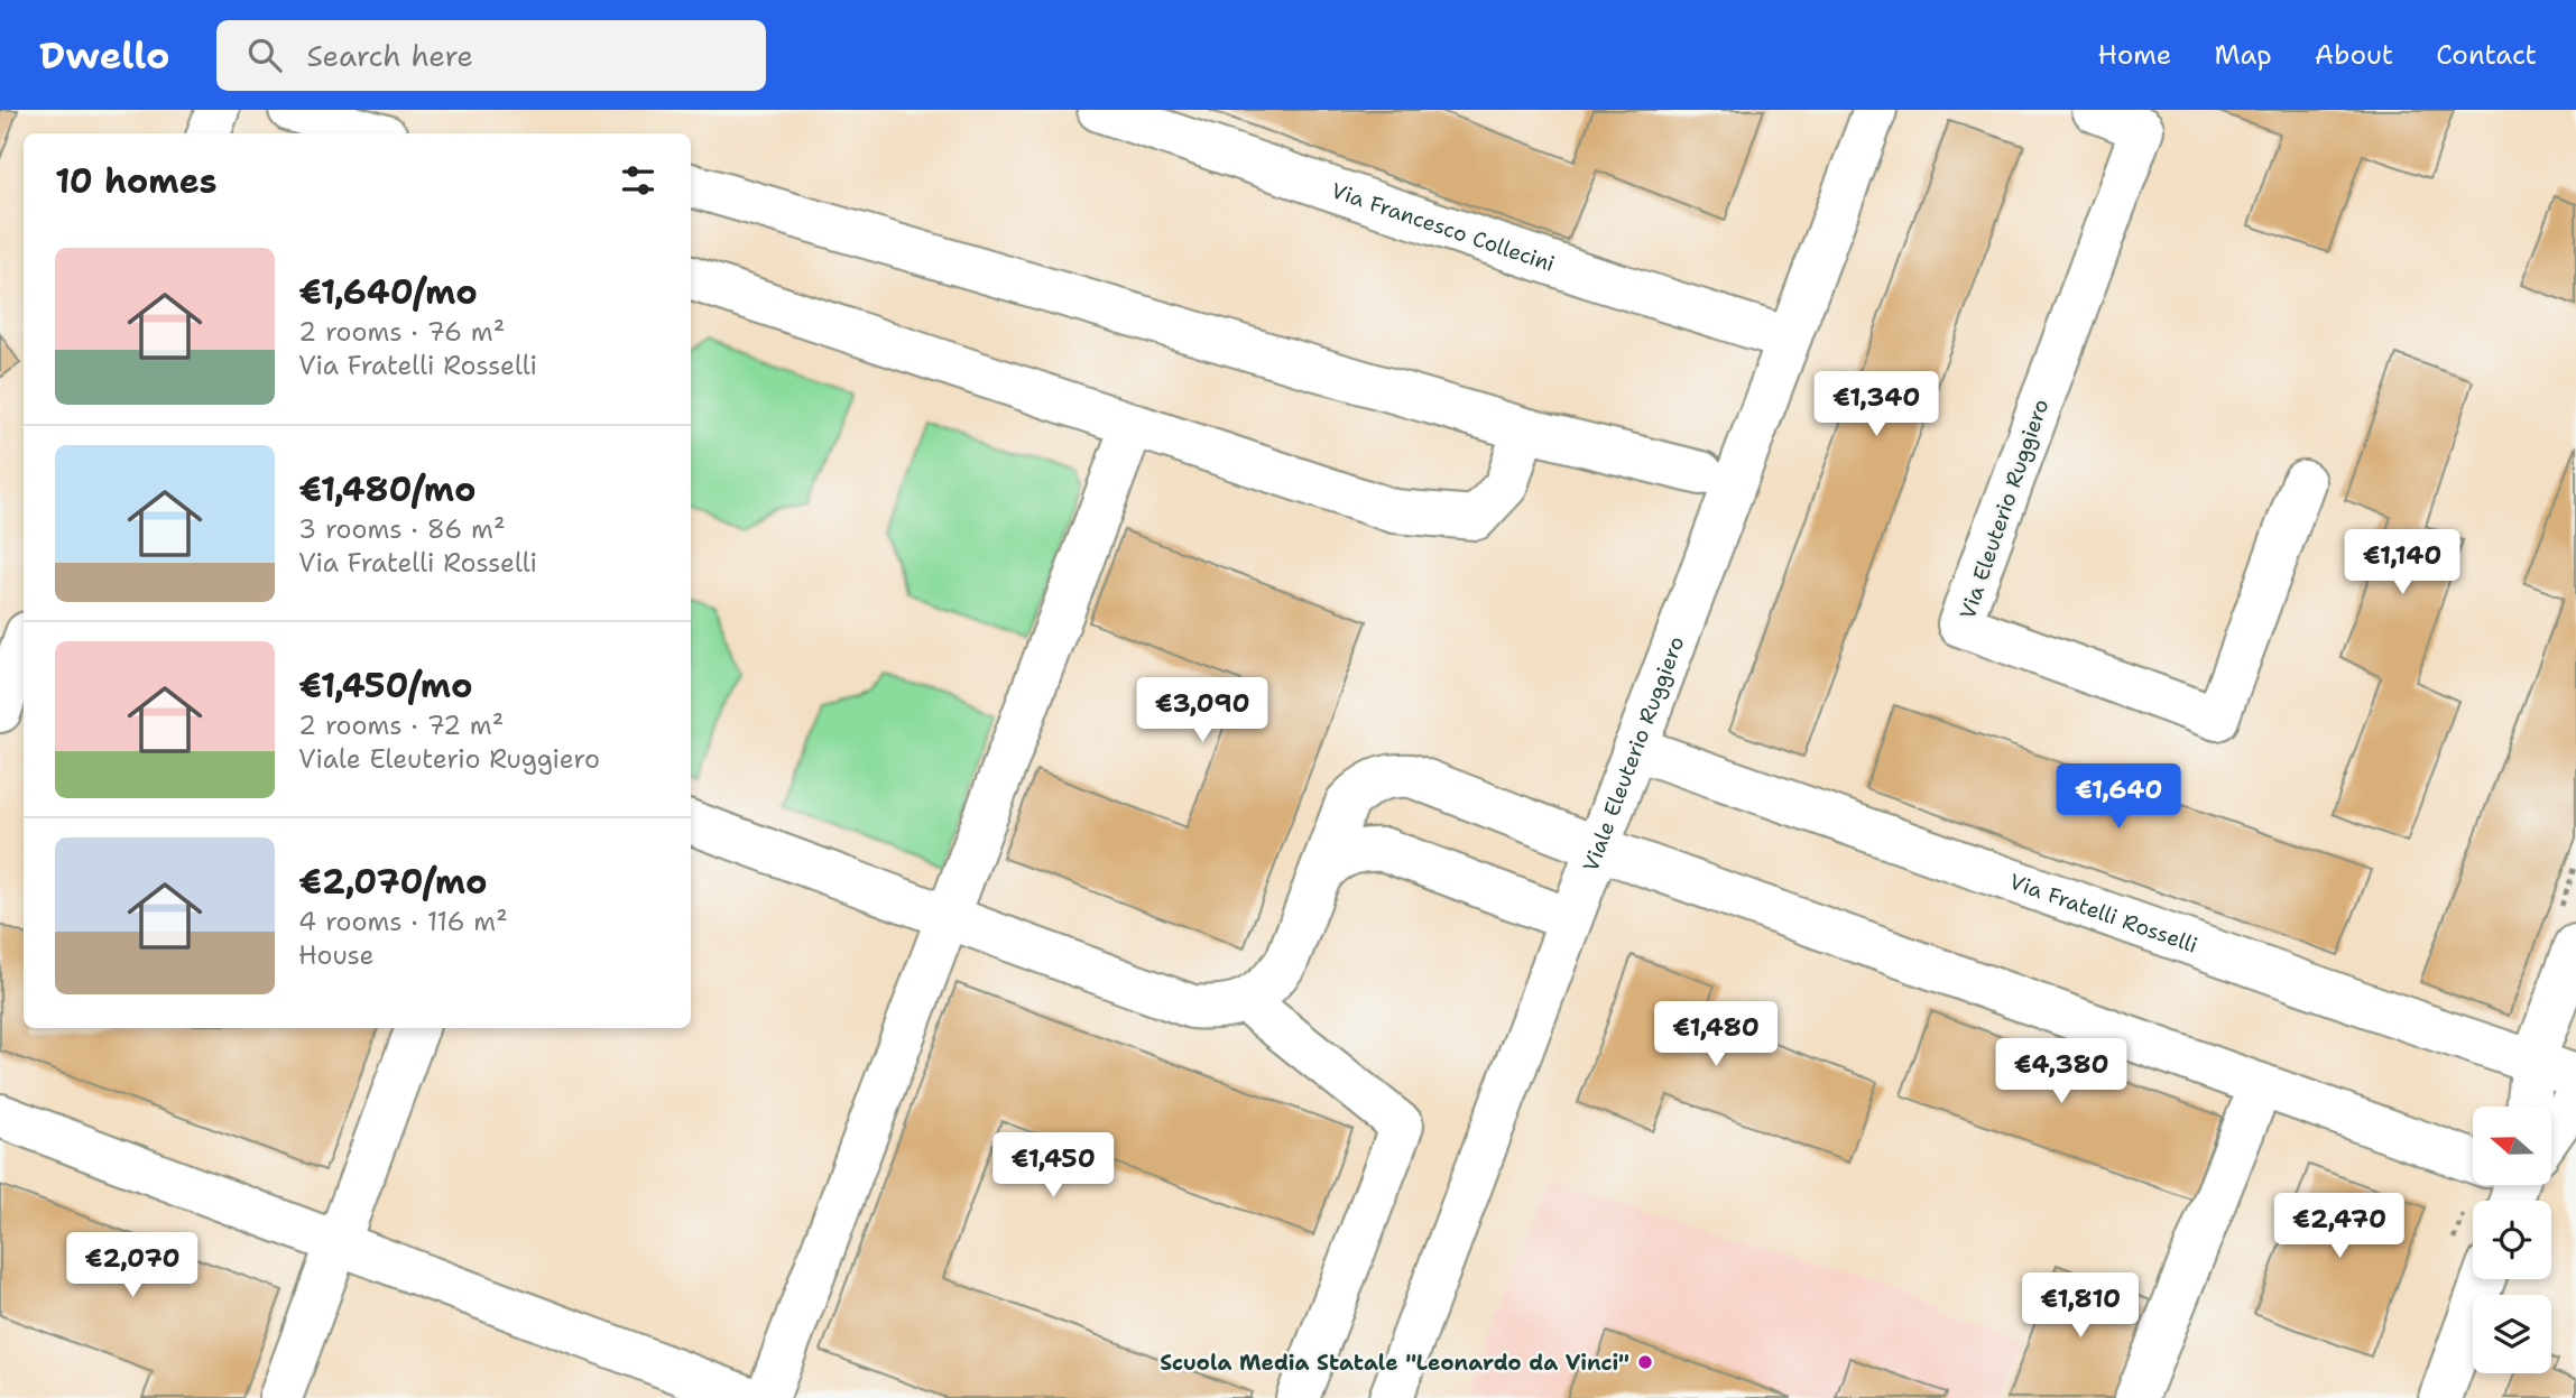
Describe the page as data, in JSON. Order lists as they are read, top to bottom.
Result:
{
  "streets": {
    "street": [
      "Via Francesco Collecini",
      "Via Eleuterio Ruggiero",
      "Viale Eleuterio Ruggiero",
      "Via Fratelli Rosselli"
    ]
  },
  "crossings": [
    ["Via Francesco Collecini", "Viale Eleuterio Ruggiero"],
    ["Viale Eleuterio Ruggiero", "Via Fratelli Rosselli"]
  ],
  "places": ["Scuola Media Statale \"Leonardo da Vinci\""],
  "north": "left",
  "page": {
    "header": "Dwello",
    "search": "Search here",
    "nav": [
      "Home",
      "Map",
      "About",
      "Contact"
    ],
    "heading": "10 homes",
    "list": [
      {
        "name": "€1,640/mo",
        "note": "2 rooms · 76 m² · Via Fratelli Rosselli"
      },
      {
        "name": "€1,480/mo",
        "note": "3 rooms · 86 m² · Via Fratelli Rosselli"
      },
      {
        "name": "€1,450/mo",
        "note": "2 rooms · 72 m² · Viale Eleuterio Ruggiero"
      },
      {
        "name": "€2,070/mo",
        "note": "4 rooms · 116 m² · House"
      }
    ],
    "price": [
      "€1,340",
      "€1,140",
      "€3,090",
      "€1,640",
      "€1,480",
      "€4,380",
      "€1,450",
      "€2,470",
      "€2,070",
      "€1,810"
    ]
  }
}
